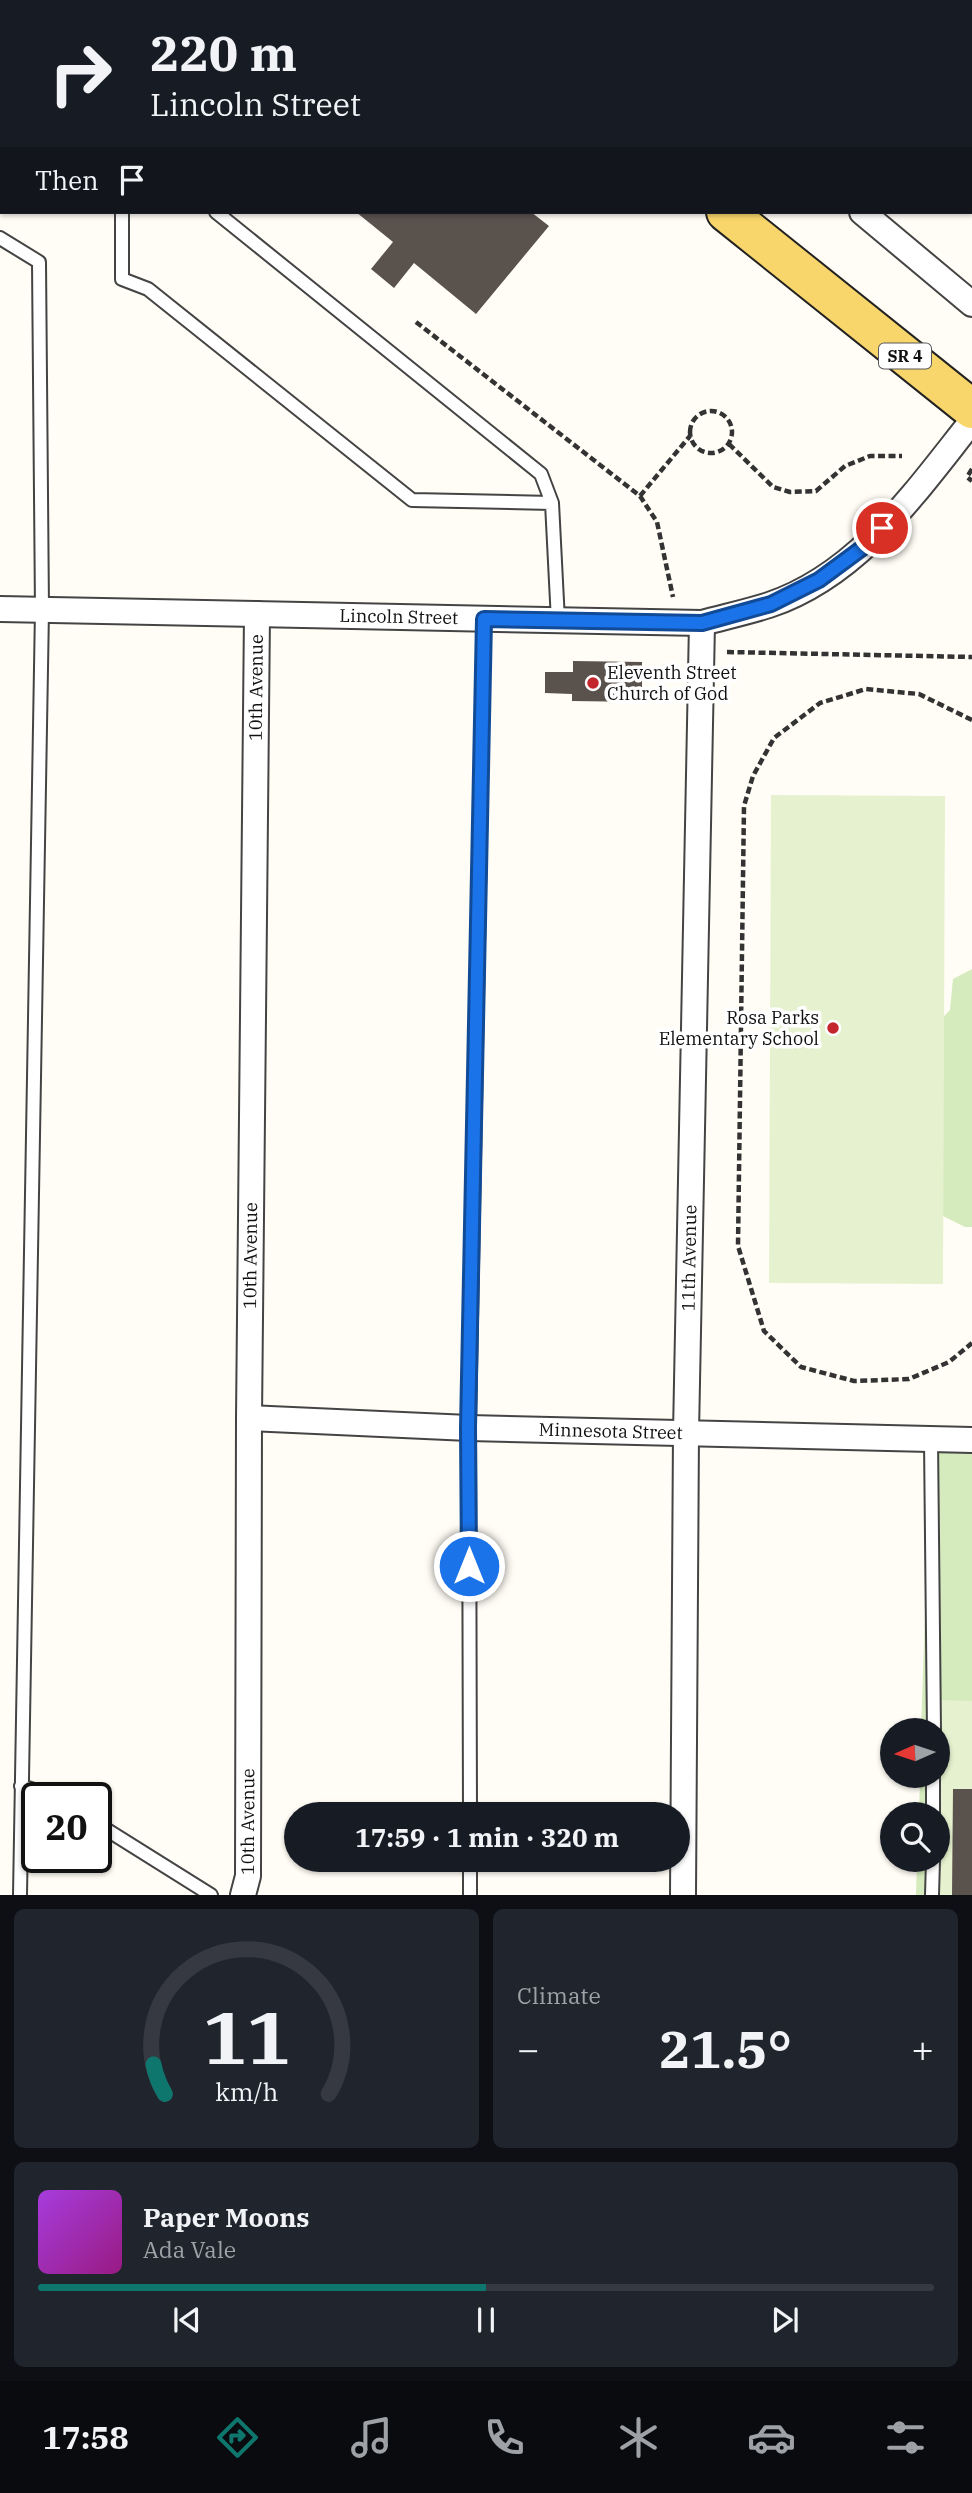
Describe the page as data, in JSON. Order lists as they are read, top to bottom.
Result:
{
  "streets": {
    "main road": ["SR 4"],
    "street": [
      "Lincoln Street",
      "10th Avenue",
      "11th Avenue",
      "Minnesota Street"
    ]
  },
  "crossings": [
    ["Lincoln Street", "10th Avenue"],
    ["Lincoln Street", "11th Avenue"],
    ["10th Avenue", "Minnesota Street"],
    ["11th Avenue", "Minnesota Street"]
  ],
  "places": ["Eleventh Street Church of God", "Rosa Parks Elementary School"],
  "north": "left",
  "page": {
    "turn": ["220 m", "Lincoln Street"],
    "then": "Then",
    "limit": "20",
    "trip": "17:59 · 1 min · 320 m",
    "tile": "Climate",
    "heat": ["−", "21.5°", "+"],
    "song": ["Paper Moons", "Ada Vale"],
    "tabs": "17:58",
    "gauge": ["11", "km/h"]
  }
}
